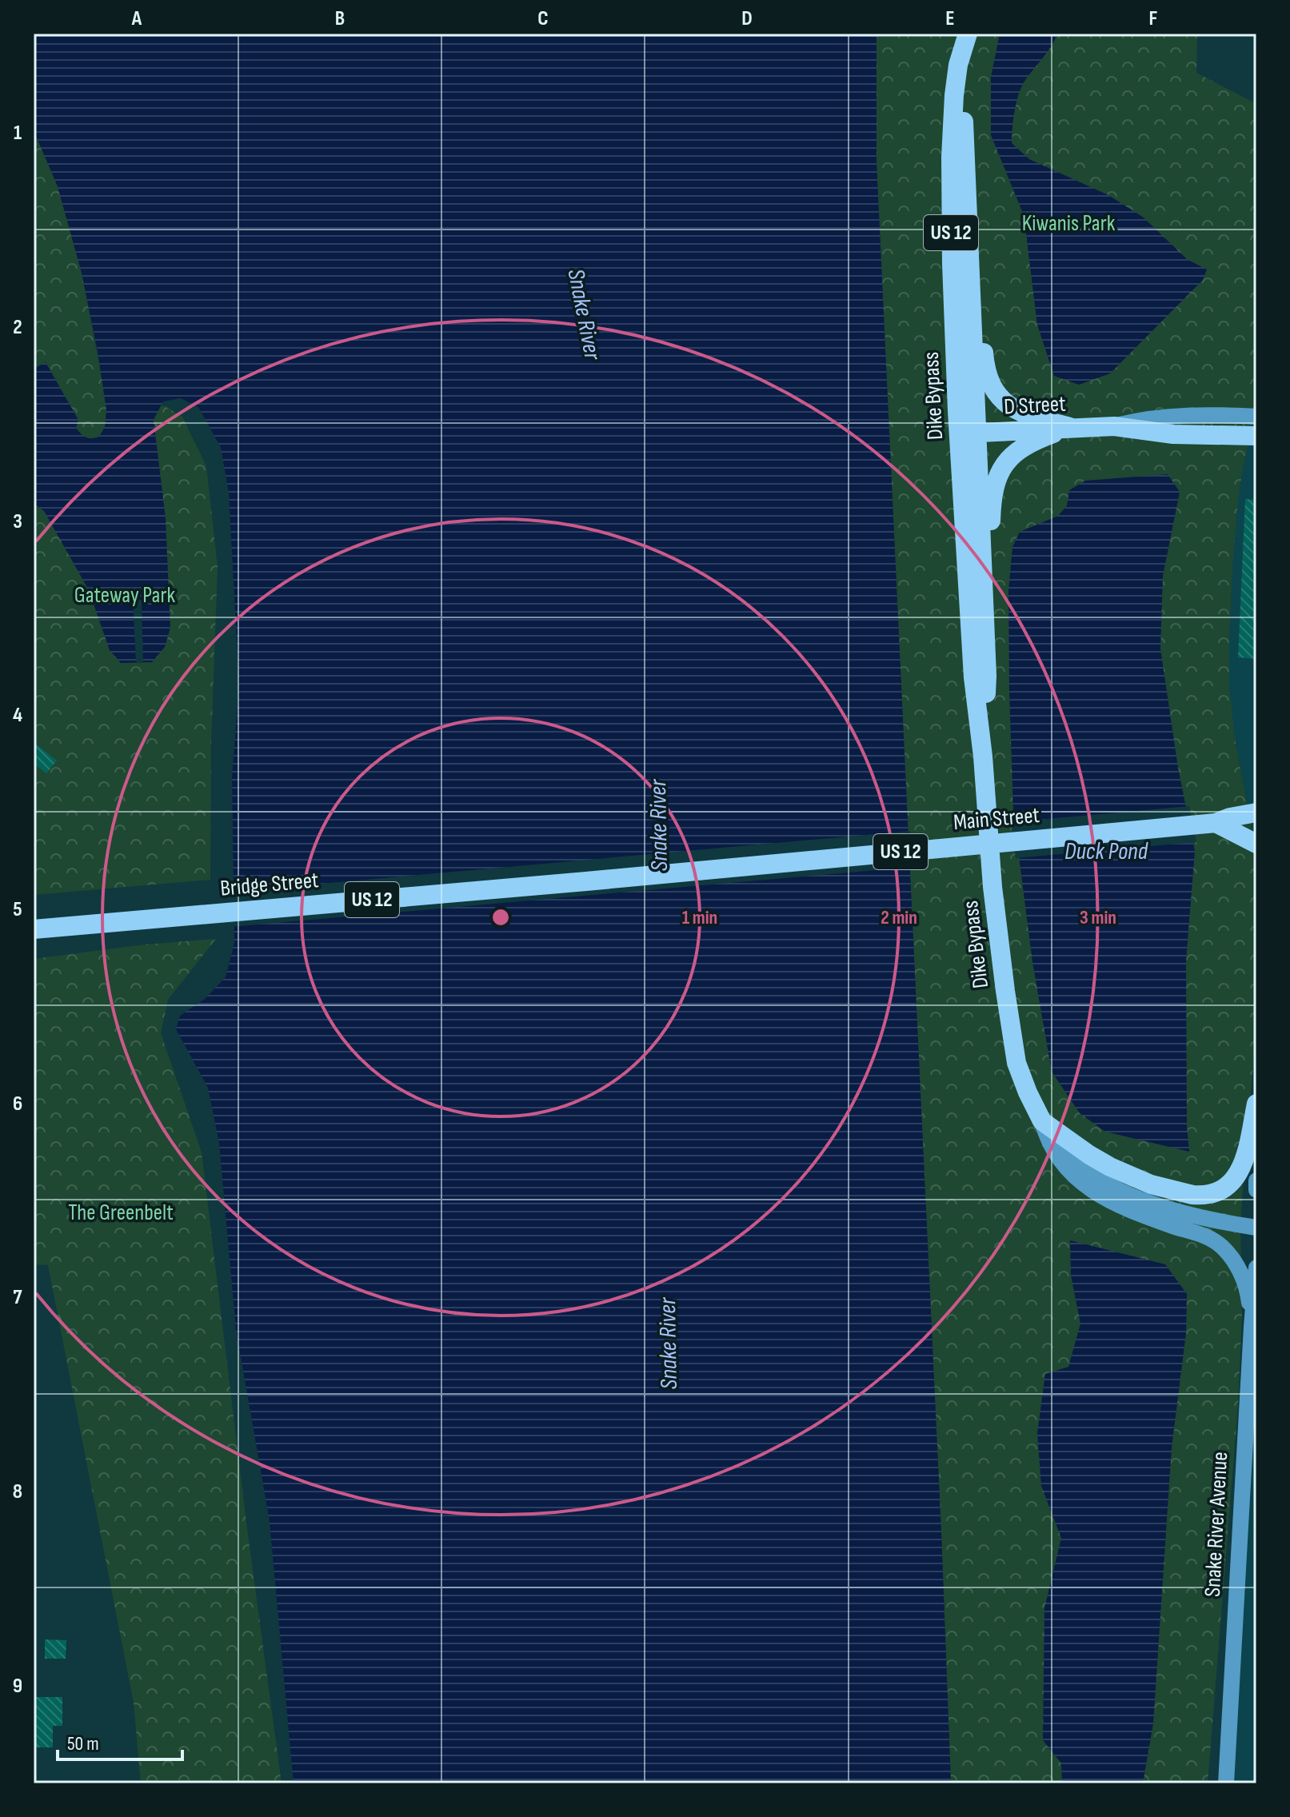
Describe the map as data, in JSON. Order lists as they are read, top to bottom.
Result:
{
  "streets": {
    "highway": [
      "US 12",
      "Dike Bypass",
      "D Street",
      "Main Street",
      "Bridge Street"
    ],
    "main road": ["Snake River Avenue"]
  },
  "crossings": [
    ["US 12", "Dike Bypass"],
    ["US 12", "Main Street"],
    ["Dike Bypass", "D Street"],
    ["Main Street", "Bridge Street"]
  ],
  "water": ["Snake River", "Duck Pond"],
  "parks": ["Kiwanis Park", "Gateway Park", "The Greenbelt"],
  "scale_bar": "50 m",
  "grid": {
    "columns": [
      "A",
      "B",
      "C",
      "D",
      "E",
      "F"
    ],
    "rows": [
      "1",
      "2",
      "3",
      "4",
      "5",
      "6",
      "7",
      "8",
      "9"
    ]
  },
  "rings": ["1 min", "2 min", "3 min"]
}
